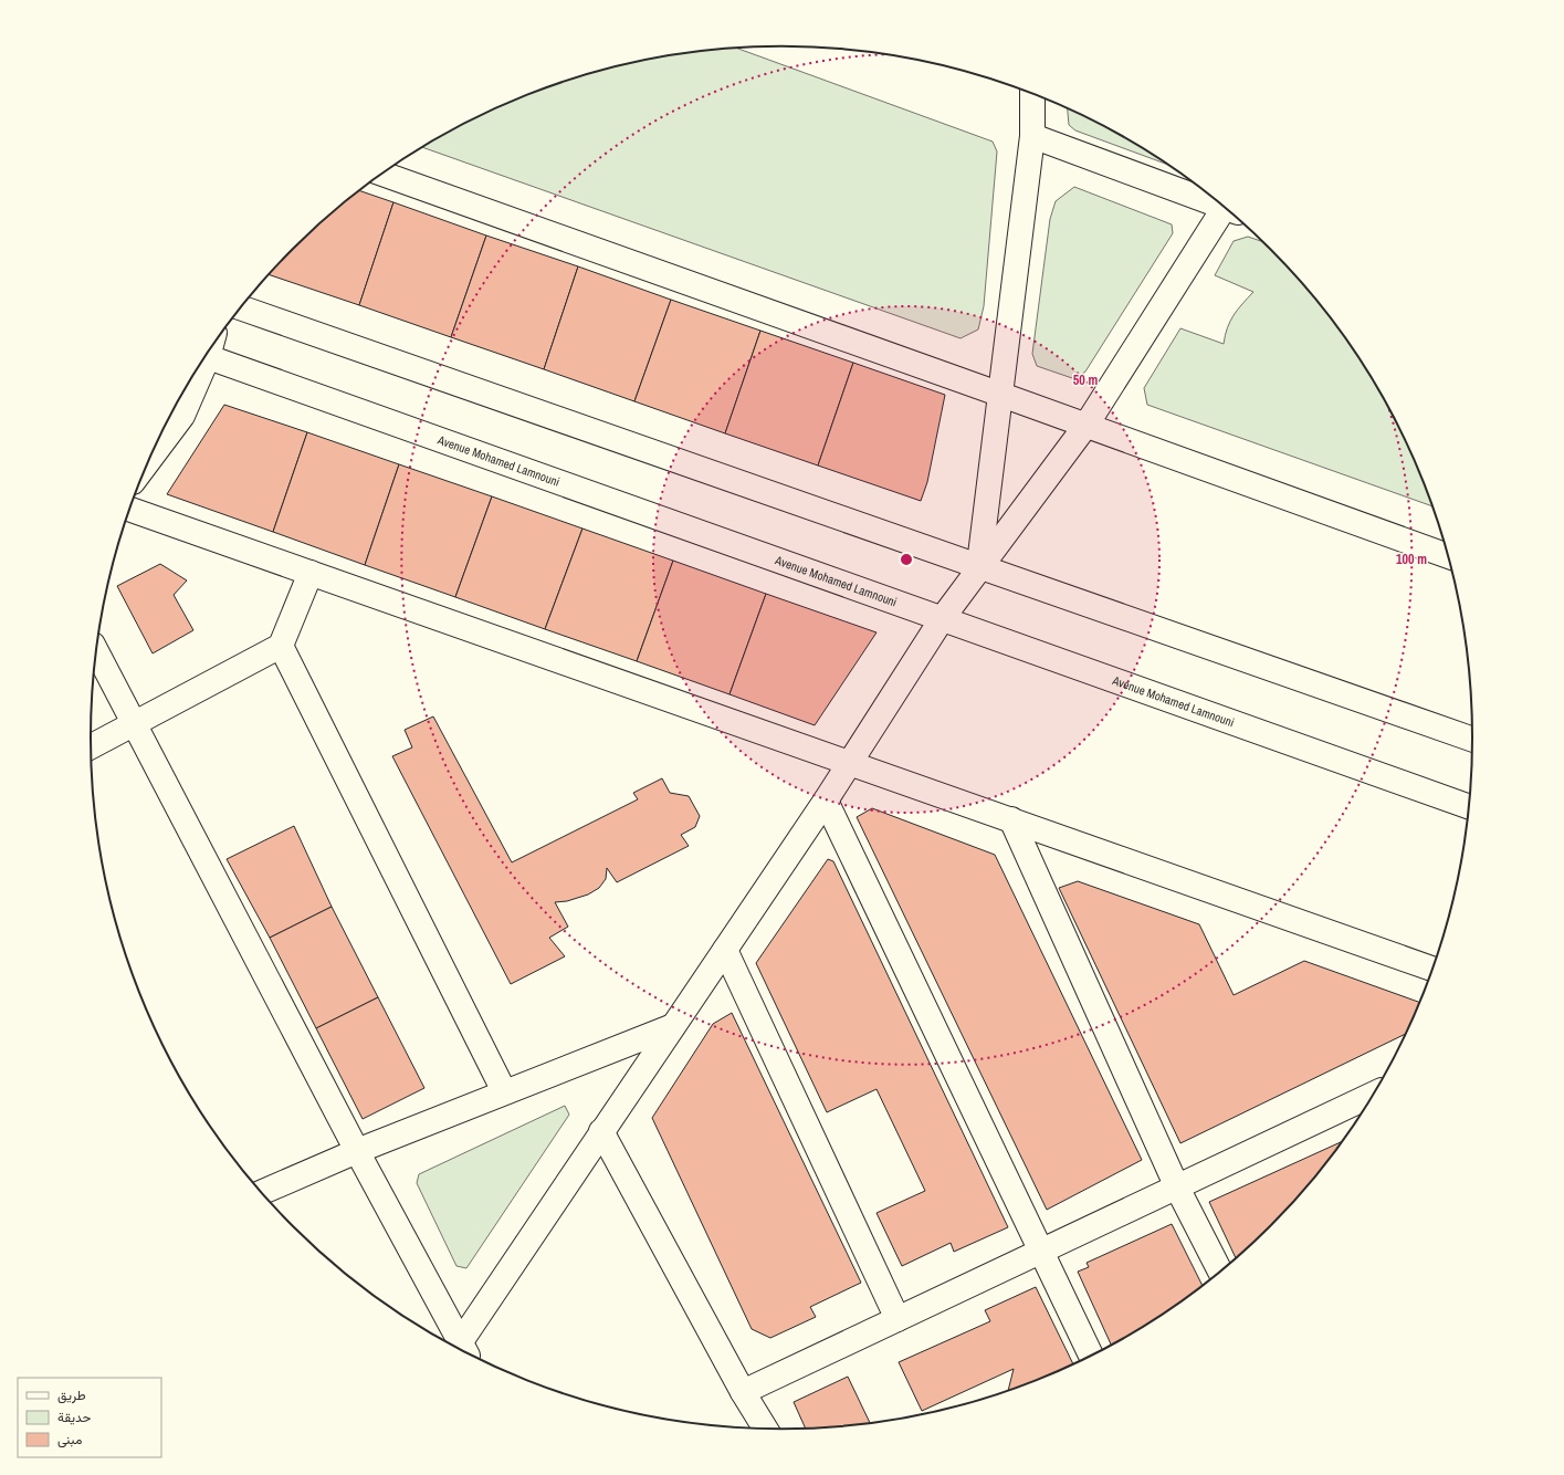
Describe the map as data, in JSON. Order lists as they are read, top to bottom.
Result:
{
  "streets": {
    "street": ["Avenue Mohamed Lamnouni"]
  },
  "legend": ["طريق", "حديقة", "مبنى"],
  "rings": ["50 m", "100 m"]
}
